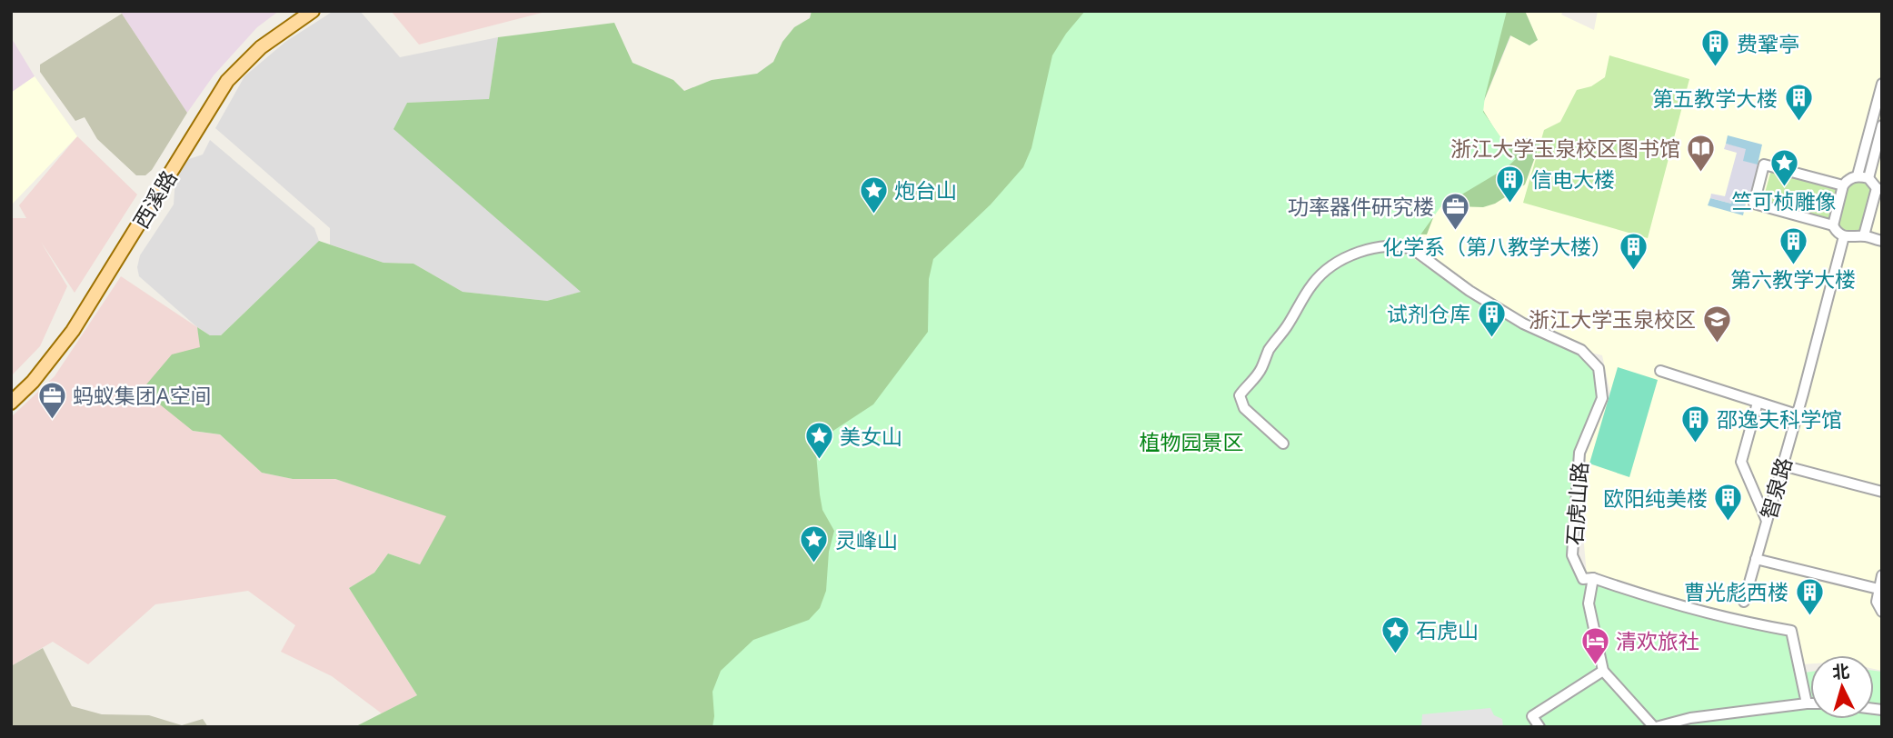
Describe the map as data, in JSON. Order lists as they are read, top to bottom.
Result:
{
  "streets": {
    "main road": ["西溪路"],
    "street": ["智泉路", "石虎山路"]
  },
  "parks": ["植物园景区"],
  "places": {
    "building": [
      "费鞏亭",
      "第五教学大楼",
      "信电大楼",
      "第六教学大楼",
      "化学系（第八教学大楼）",
      "试剂仓库",
      "邵逸夫科学馆",
      "欧阳纯美楼",
      "曹光彪西楼"
    ],
    "library": ["浙江大学玉泉校区图书馆"],
    "place": [
      "竺可桢雕像",
      "炮台山",
      "美女山",
      "灵峰山",
      "石虎山"
    ],
    "office": ["功率器件研究楼", "蚂蚁集团A空间"],
    "school or university": ["浙江大学玉泉校区"],
    "hotel": ["清欢旅社"]
  },
  "north": "top"
}
